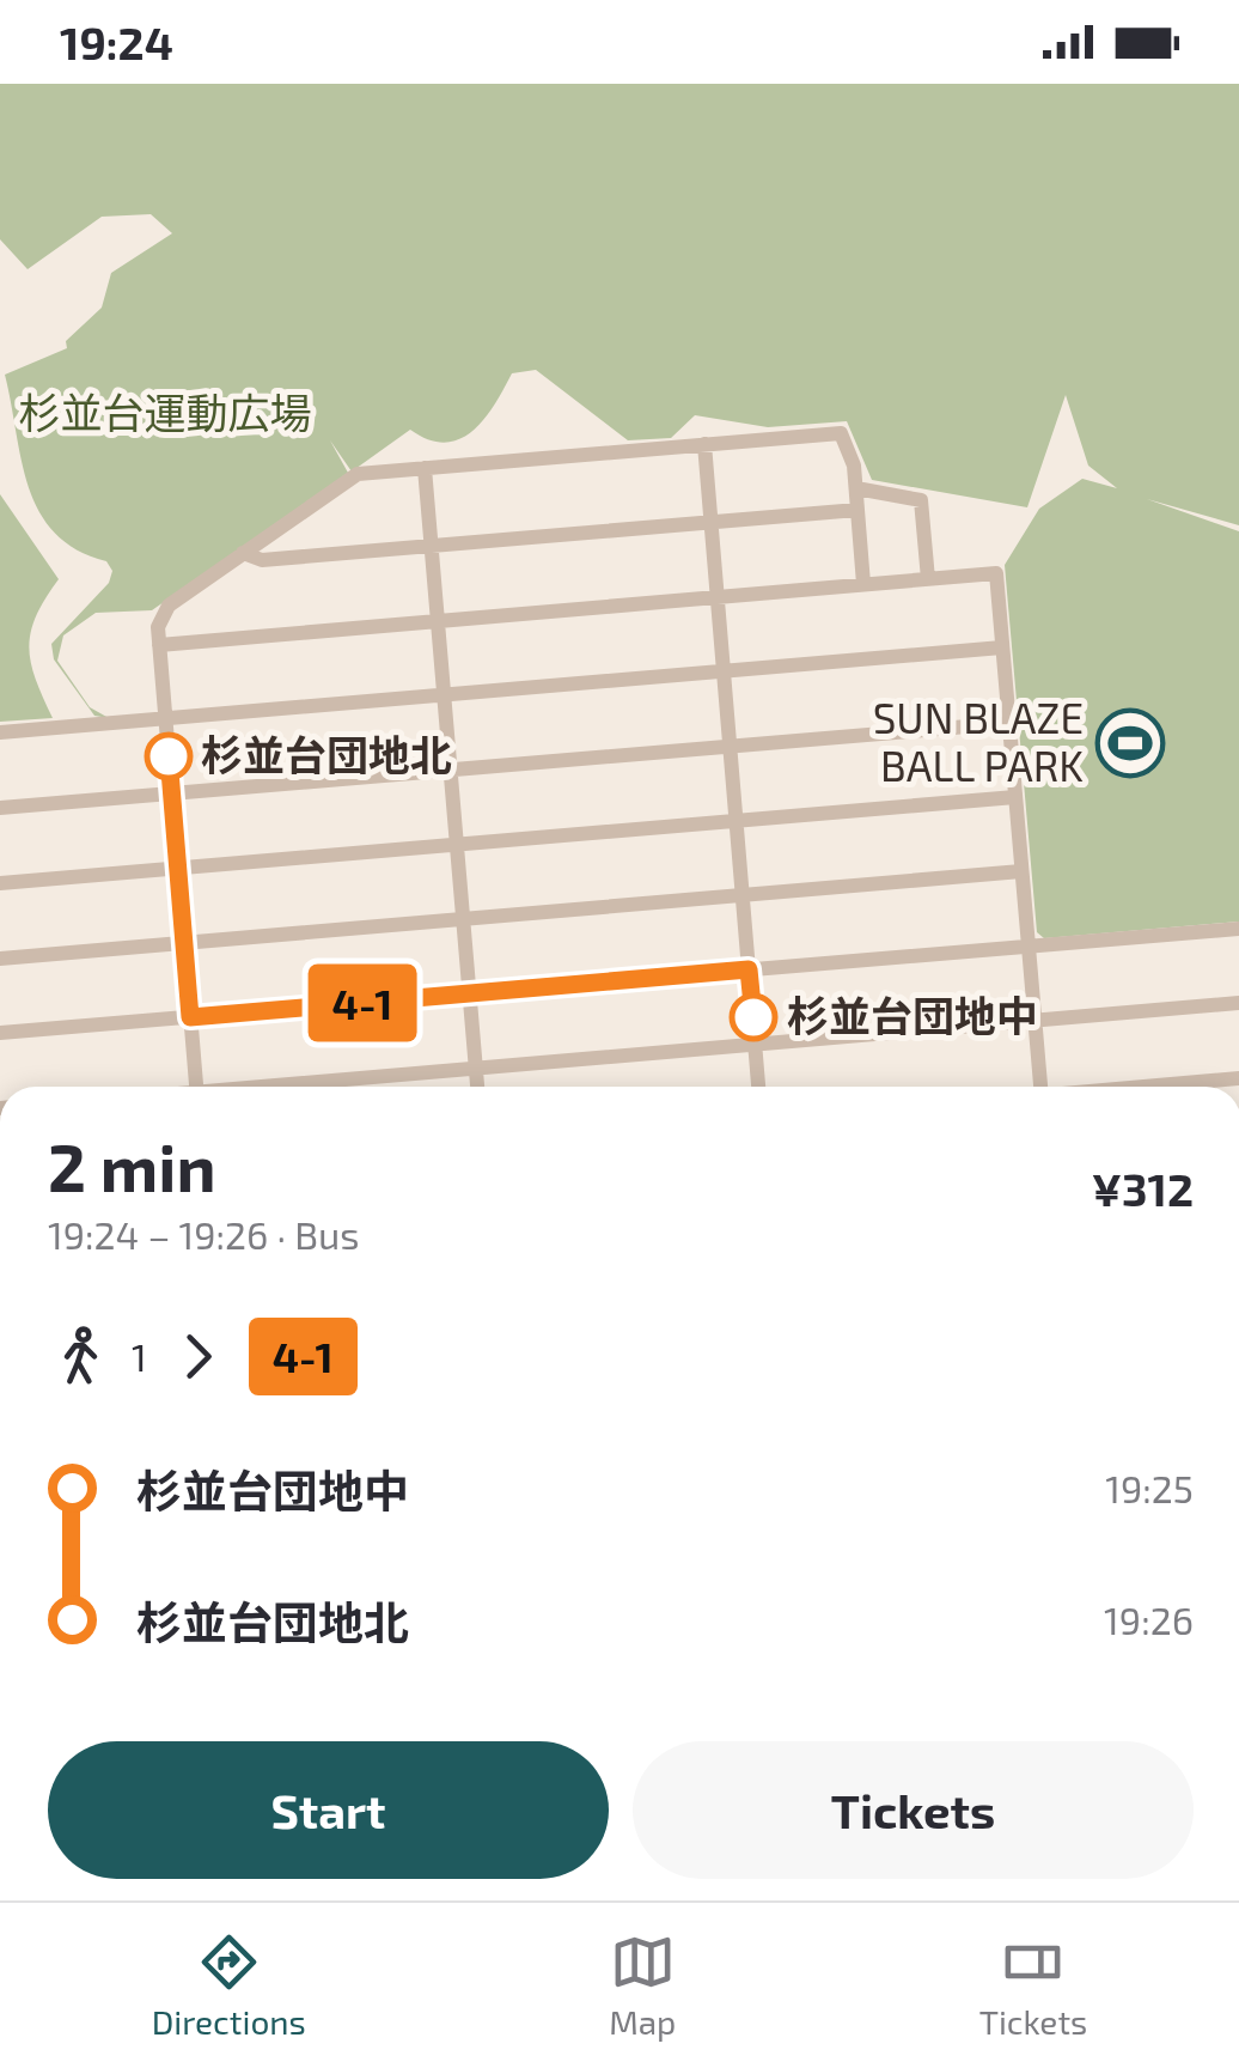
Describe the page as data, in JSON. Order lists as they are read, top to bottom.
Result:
{
  "parks": ["杉並台運動広場"],
  "places": {
    "sports": ["SUN BLAZE BALL PARK"],
    "other": ["杉並台団地北", "杉並台団地中"]
  },
  "lines": ["bus line 4-1"],
  "page": {
    "status": "19:24",
    "on_map": "4-1",
    "heading": ["2 min", "19:24 – 19:26 · Bus", "¥312"],
    "legs": ["1", "4-1"],
    "list": [
      {
        "name": "杉並台団地中",
        "value": "19:25"
      },
      {
        "name": "杉並台団地北",
        "value": "19:26"
      }
    ],
    "buttons": ["Start", "Tickets"],
    "tabs": ["Directions", "Map", "Tickets"]
  }
}
